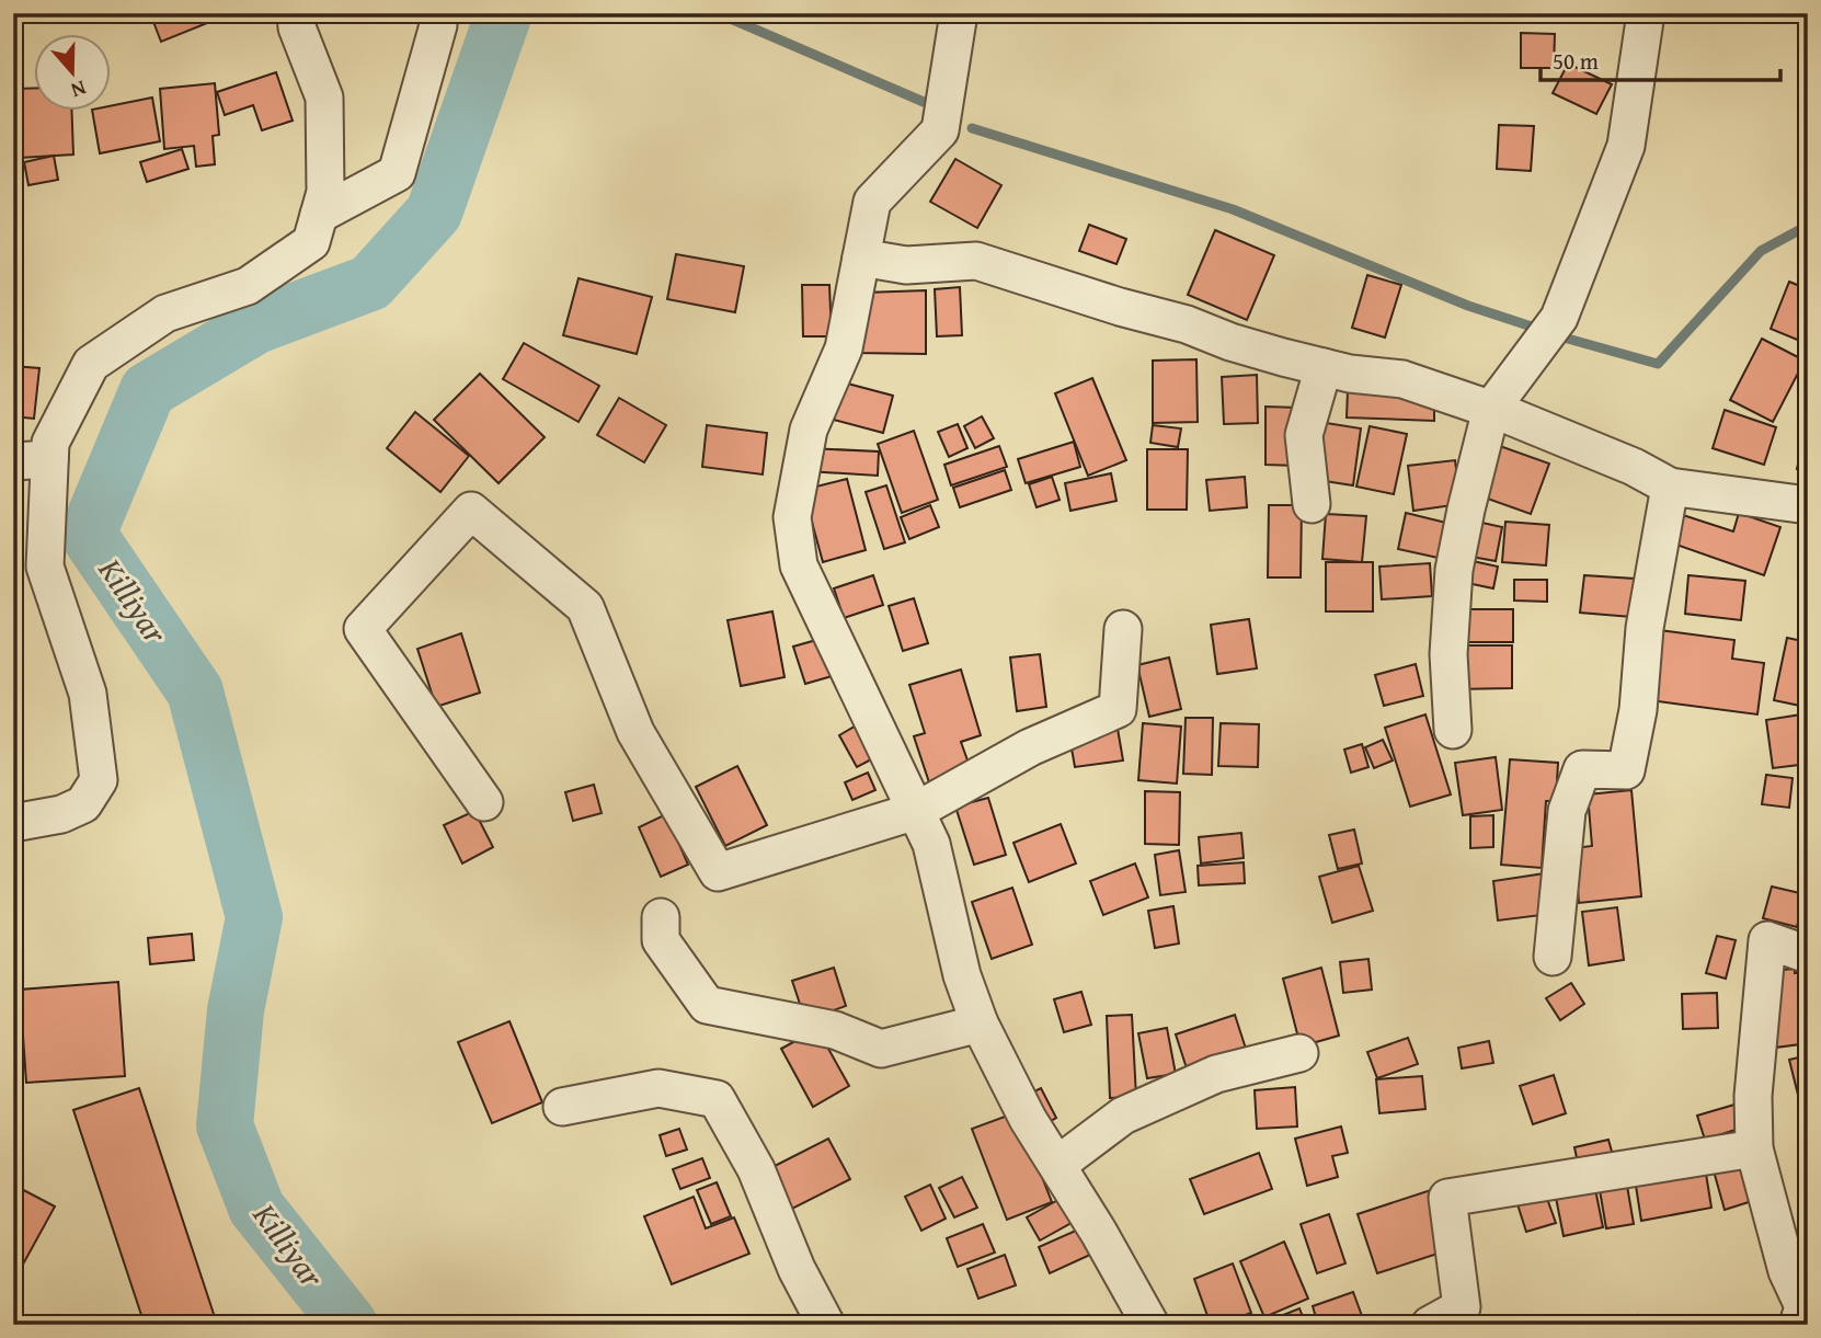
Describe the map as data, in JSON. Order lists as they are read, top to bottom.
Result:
{
  "water": ["Killiyar"],
  "scale_bar": "50 m",
  "north": "bottom"
}
